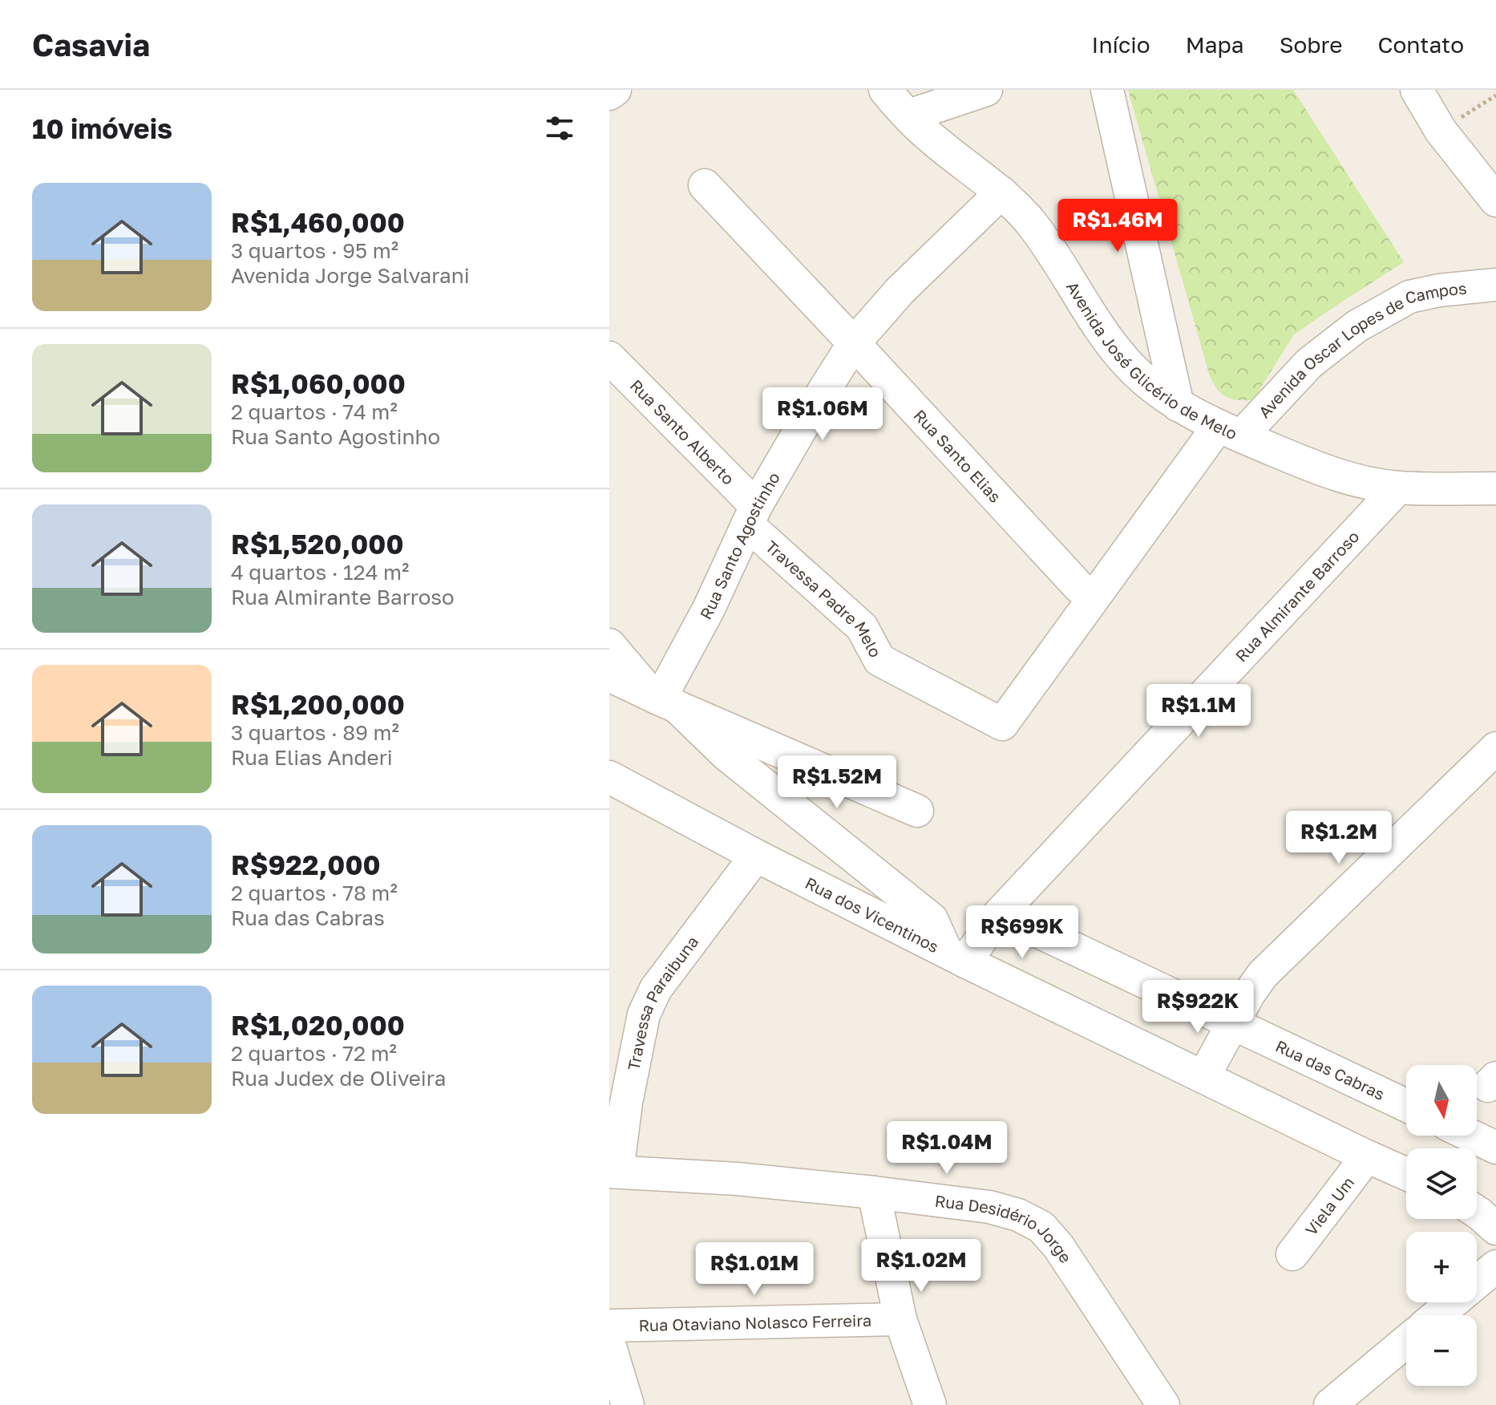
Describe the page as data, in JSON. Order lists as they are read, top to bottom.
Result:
{
  "streets": {
    "street": [
      "Avenida Oscar Lopes de Campos",
      "Avenida José Glicério de Melo",
      "Rua Santo Alberto",
      "Rua Santo Elias",
      "Rua Santo Agostinho",
      "Rua Almirante Barroso",
      "Travessa Padre Melo",
      "Rua dos Vicentinos",
      "Travessa Paraibuna",
      "Rua das Cabras",
      "Viela Um",
      "Rua Desidério Jorge",
      "Rua Otaviano Nolasco Ferreira"
    ]
  },
  "crossings": [
    ["Avenida Oscar Lopes de Campos", "Avenida José Glicério de Melo"],
    ["Avenida Oscar Lopes de Campos", "Travessa Padre Melo"],
    ["Avenida José Glicério de Melo", "Rua Santo Agostinho"],
    ["Avenida José Glicério de Melo", "Rua Almirante Barroso"],
    ["Avenida José Glicério de Melo", "Travessa Padre Melo"],
    ["Rua Santo Alberto", "Rua Santo Agostinho"],
    ["Rua Santo Alberto", "Travessa Padre Melo"],
    ["Rua Santo Elias", "Rua Santo Agostinho"],
    ["Rua Santo Agostinho", "Travessa Padre Melo"],
    ["Rua Almirante Barroso", "Rua dos Vicentinos"],
    ["Rua Almirante Barroso", "Rua das Cabras"],
    ["Rua dos Vicentinos", "Travessa Paraibuna"],
    ["Rua dos Vicentinos", "Viela Um"],
    ["Travessa Paraibuna", "Rua Desidério Jorge"]
  ],
  "north": "bottom",
  "page": {
    "header": "Casavia",
    "nav": [
      "Início",
      "Mapa",
      "Sobre",
      "Contato"
    ],
    "heading": "10 imóveis",
    "list": [
      {
        "name": "R$1,460,000",
        "note": "3 quartos · 95 m² · Avenida Jorge Salvarani"
      },
      {
        "name": "R$1,060,000",
        "note": "2 quartos · 74 m² · Rua Santo Agostinho"
      },
      {
        "name": "R$1,520,000",
        "note": "4 quartos · 124 m² · Rua Almirante Barroso"
      },
      {
        "name": "R$1,200,000",
        "note": "3 quartos · 89 m² · Rua Elias Anderi"
      },
      {
        "name": "R$922,000",
        "note": "2 quartos · 78 m² · Rua das Cabras"
      },
      {
        "name": "R$1,020,000",
        "note": "2 quartos · 72 m² · Rua Judex de Oliveira"
      }
    ],
    "price": [
      "R$1.46M",
      "R$1.06M",
      "R$1.1M",
      "R$1.52M",
      "R$1.2M",
      "R$699K",
      "R$922K",
      "R$1.04M",
      "R$1.02M",
      "R$1.01M"
    ],
    "map_buttons": ["+", "−"]
  }
}
